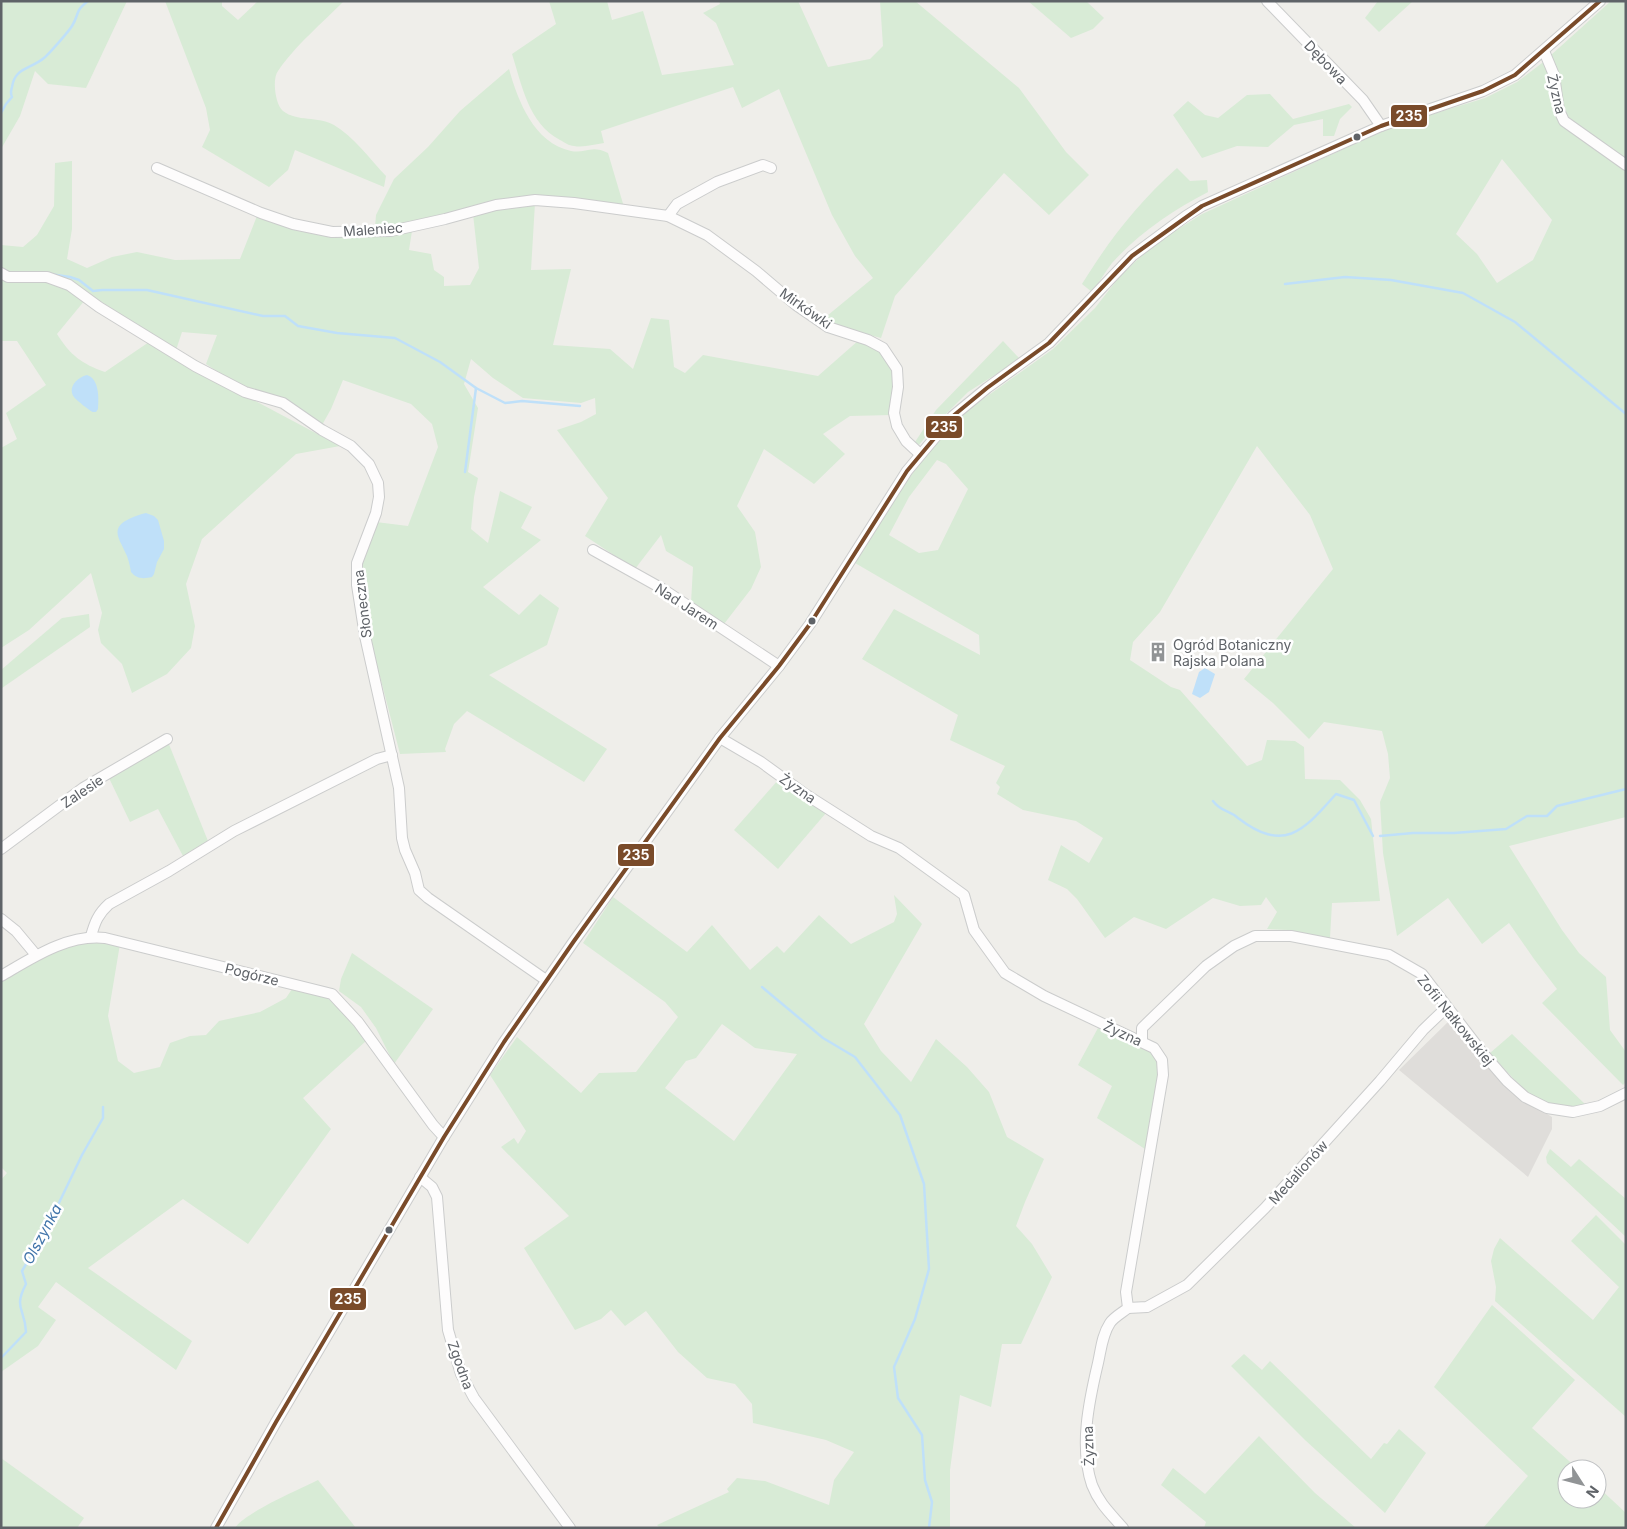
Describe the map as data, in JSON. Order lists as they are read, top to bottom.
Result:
{
  "streets": {
    "street": [
      "Dębowa",
      "Żyzna",
      "Maleniec",
      "Mirkówki",
      "Słoneczna",
      "Nad Jarem",
      "Zalesie",
      "Pogórze",
      "Zofii Nałkowskiej",
      "Medalionów",
      "Zgodna"
    ]
  },
  "crossings": [
    ["Żyzna", "Zofii Nałkowskiej"],
    ["Żyzna", "Medalionów"],
    ["Maleniec", "Mirkówki"],
    ["Zofii Nałkowskiej", "Medalionów"]
  ],
  "water": ["Olszynka"],
  "places": {
    "building": ["Ogród Botaniczny Rajska Polana"]
  },
  "lines": ["transit line 235"],
  "north": "bottom right"
}
